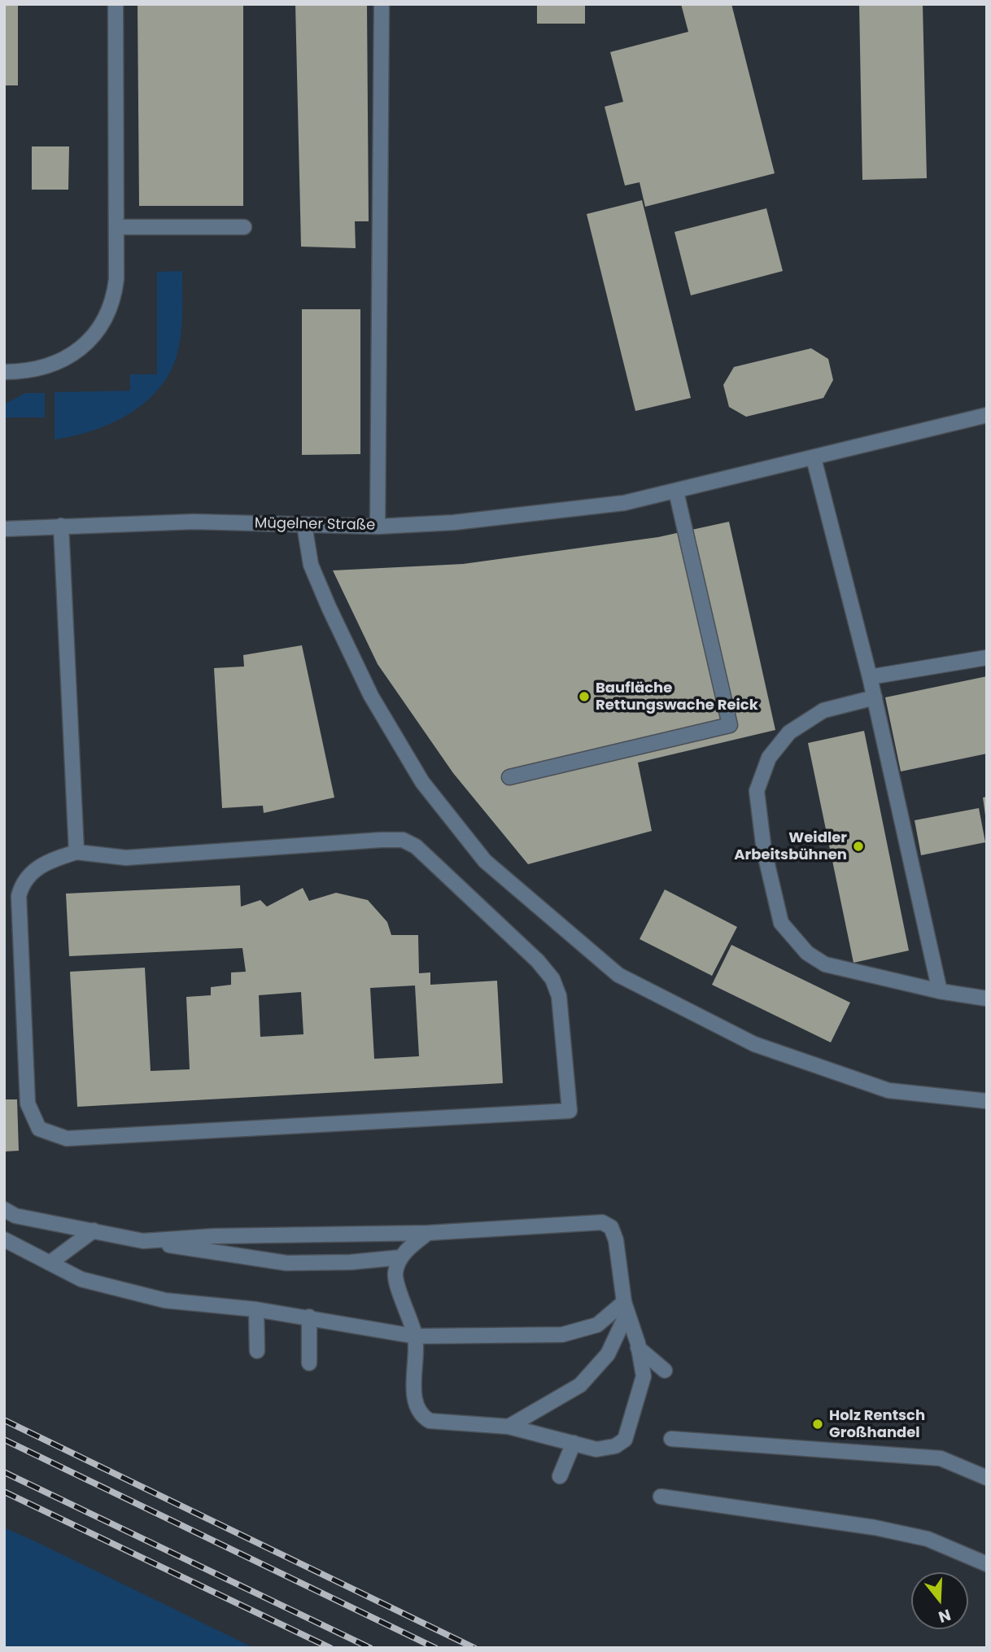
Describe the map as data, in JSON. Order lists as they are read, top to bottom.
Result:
{
  "streets": {
    "street": ["Mügelner Straße"]
  },
  "places": ["Baufläche Rettungswache Reick", "Weidler Arbeitsbühnen", "Holz Rentsch Großhandel"],
  "north": "bottom"
}
